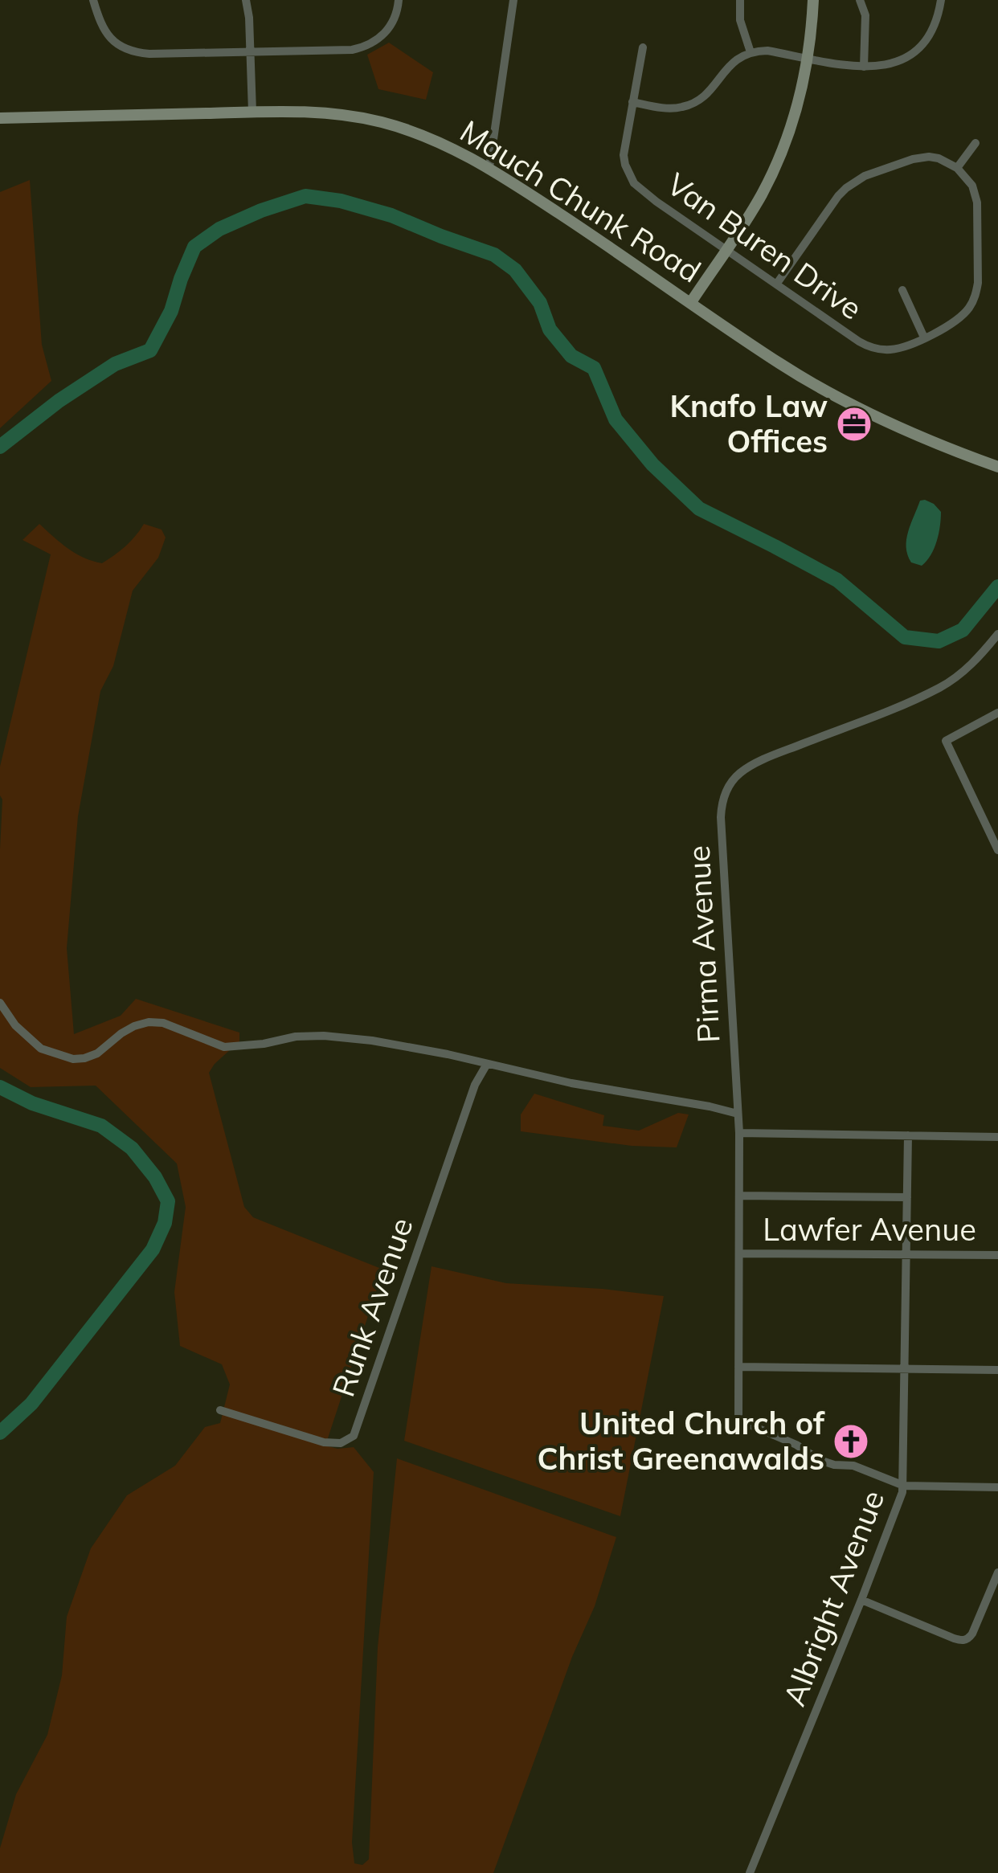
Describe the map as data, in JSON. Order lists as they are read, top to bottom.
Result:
{
  "streets": {
    "main road": ["Mauch Chunk Road"],
    "street": [
      "Van Buren Drive",
      "Pirma Avenue",
      "Lawfer Avenue",
      "Runk Avenue",
      "Albright Avenue"
    ]
  },
  "crossings": [
    ["Pirma Avenue", "Lawfer Avenue"],
    ["Pirma Avenue", "Albright Avenue"],
    ["Lawfer Avenue", "Albright Avenue"]
  ],
  "places": {
    "office": ["Knafo Law Offices"],
    "church": ["United Church of Christ Greenawalds"]
  }
}
